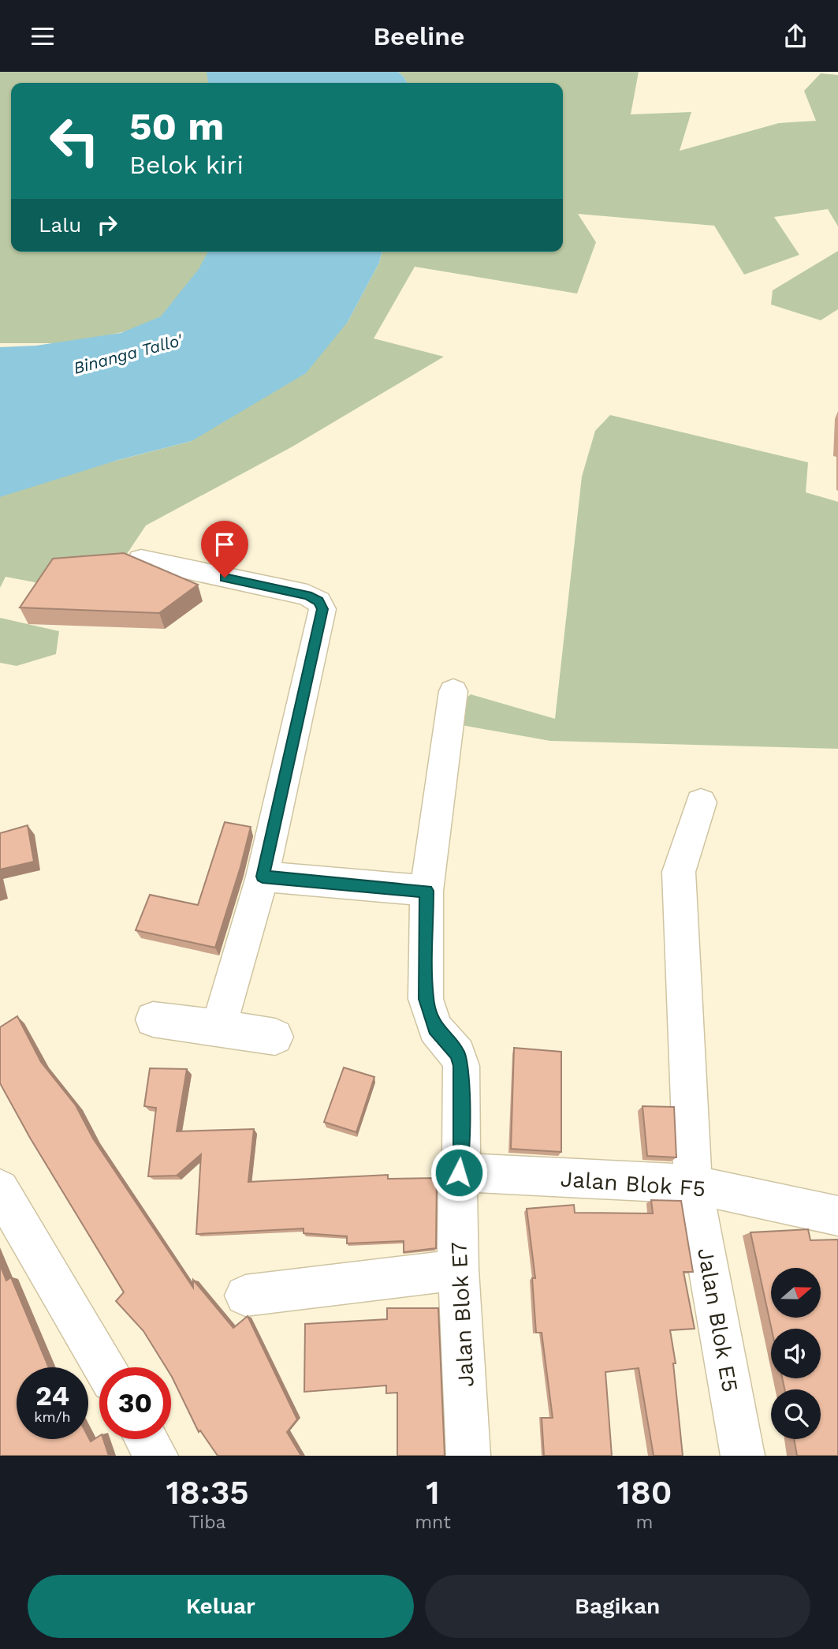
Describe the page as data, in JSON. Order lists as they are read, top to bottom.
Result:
{
  "streets": {
    "street": ["Jalan Blok F5", "Jalan Blok E7", "Jalan Blok E5"]
  },
  "crossings": [
    ["Jalan Blok F5", "Jalan Blok E7"],
    ["Jalan Blok F5", "Jalan Blok E5"]
  ],
  "water": ["Binanga Tallo'"],
  "north": "right",
  "page": {
    "header": "Beeline",
    "turn": ["50 m", "Belok kiri"],
    "then": "Lalu",
    "speed": "24 km/h",
    "limit": "30",
    "eta": [
      "18:35",
      "Tiba",
      "1",
      "mnt",
      "180",
      "m"
    ],
    "buttons": ["Keluar", "Bagikan"]
  }
}
